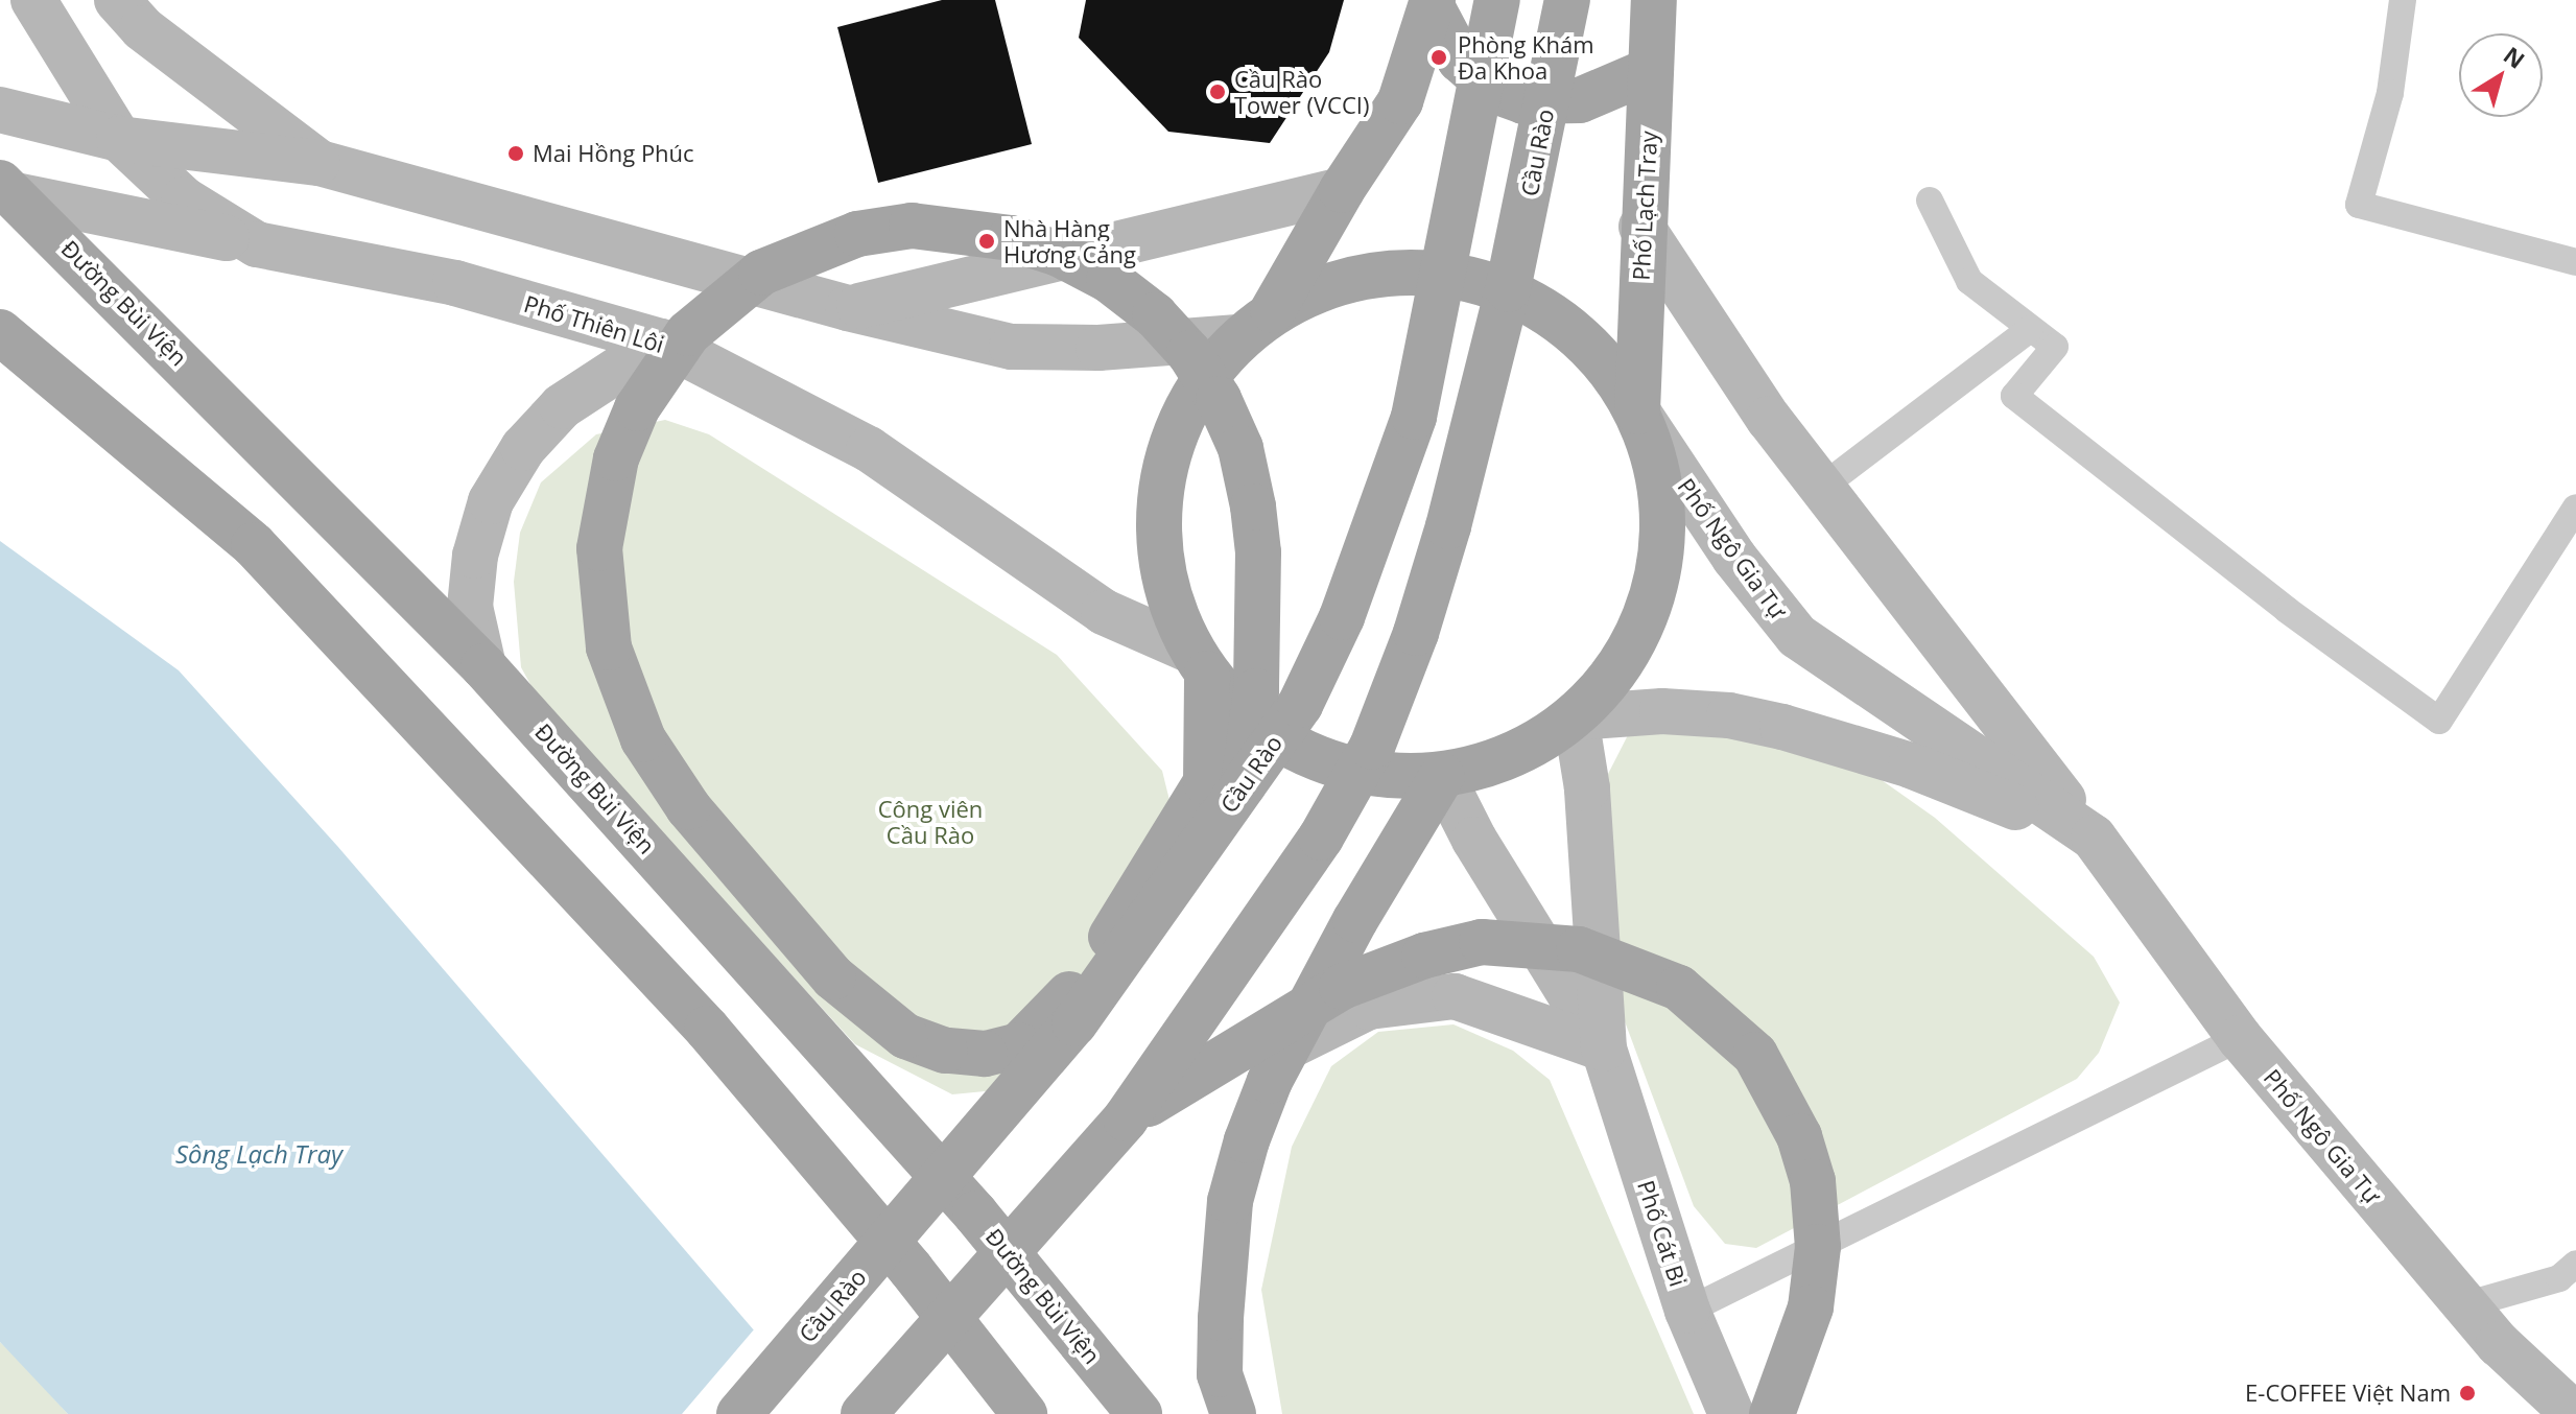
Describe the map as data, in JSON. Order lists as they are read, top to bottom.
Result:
{
  "streets": {
    "main road": [
      "Cầu Rào",
      "Phố Lạch Tray",
      "Đường Bùi Viện",
      "Phố Thiên Lôi",
      "Phố Ngô Gia Tự",
      "Phố Cát Bi"
    ]
  },
  "crossings": [
    ["Phố Lạch Tray", "Phố Ngô Gia Tự"]
  ],
  "water": ["Sông Lạch Tray"],
  "parks": ["Công viên Cầu Rào"],
  "places": [
    "Phòng Khám Đa Khoa",
    "Cầu Rào Tower (VCCI)",
    "Mai Hồng Phúc",
    "Nhà Hàng Hương Cảng",
    "E-COFFEE Việt Nam"
  ],
  "north": "top right"
}
